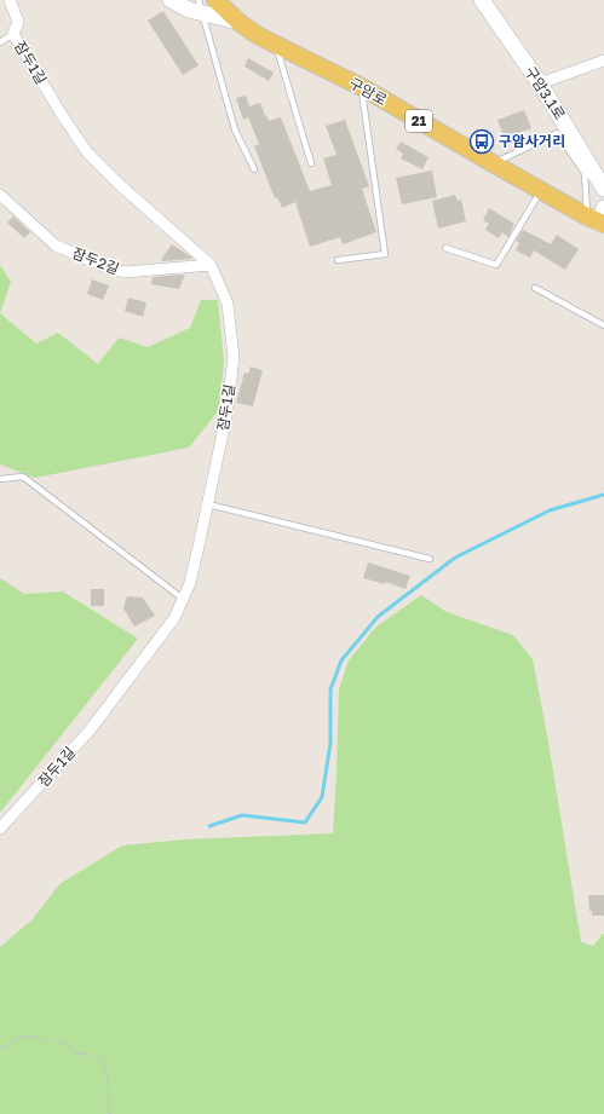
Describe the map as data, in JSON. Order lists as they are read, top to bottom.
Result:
{
  "streets": {
    "main road": ["구암로", "21"],
    "street": ["잠두1길", "구암3.1로", "잠두2길"]
  },
  "crossings": [
    ["잠두1길", "잠두2길"]
  ],
  "places": {
    "bus stop": ["구암사거리"]
  }
}
